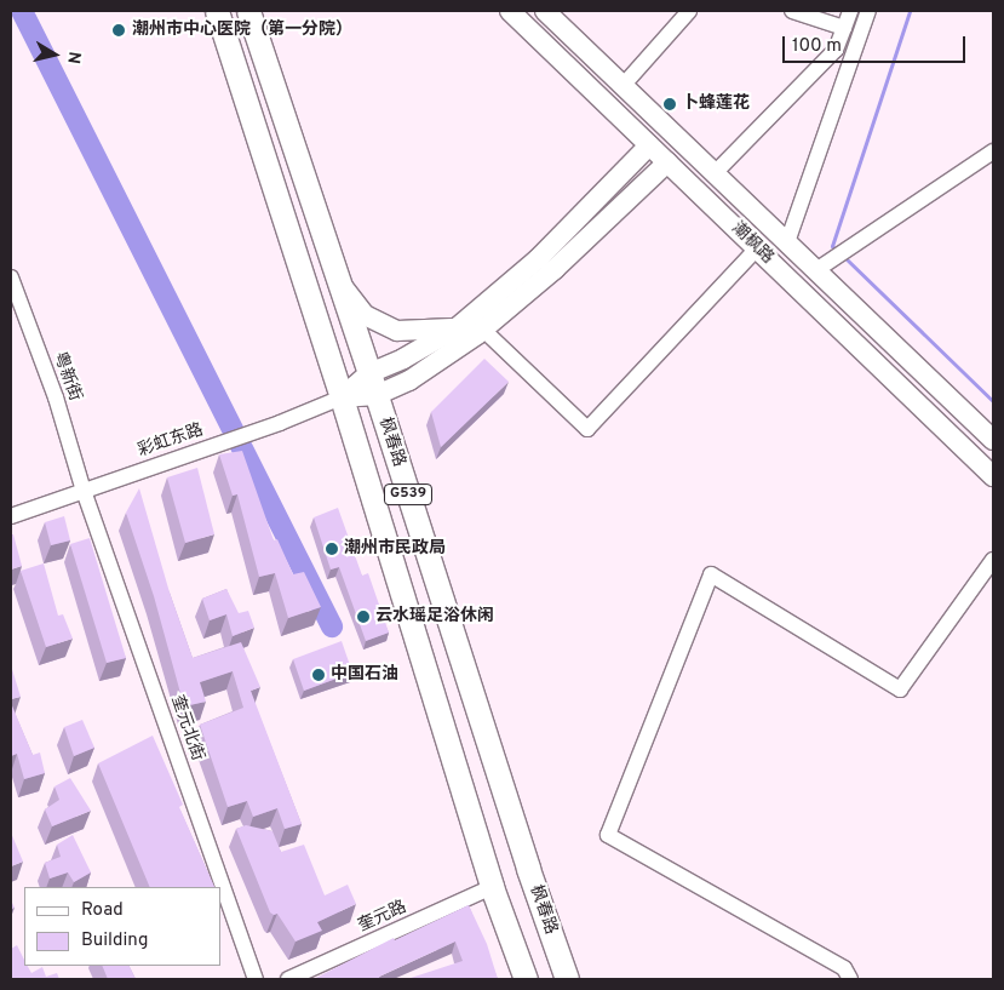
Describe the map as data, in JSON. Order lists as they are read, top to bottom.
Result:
{
  "streets": {
    "highway": ["枫春路", "G539"],
    "main road": ["潮枫路"],
    "street": [
      "粤新街",
      "彩虹东路",
      "奎元北街",
      "奎元路"
    ]
  },
  "crossings": [
    ["粤新街", "彩虹东路"],
    ["粤新街", "奎元北街"],
    ["彩虹东路", "枫春路"],
    ["彩虹东路", "奎元北街"],
    ["枫春路", "奎元路"]
  ],
  "places": [
    "潮州市中心医院（第一分院）",
    "卜蜂莲花",
    "潮州市民政局",
    "云水瑶足浴休闲",
    "中国石油"
  ],
  "legend": ["Road", "Building"],
  "scale_bar": "100 m",
  "north": "right"
}
